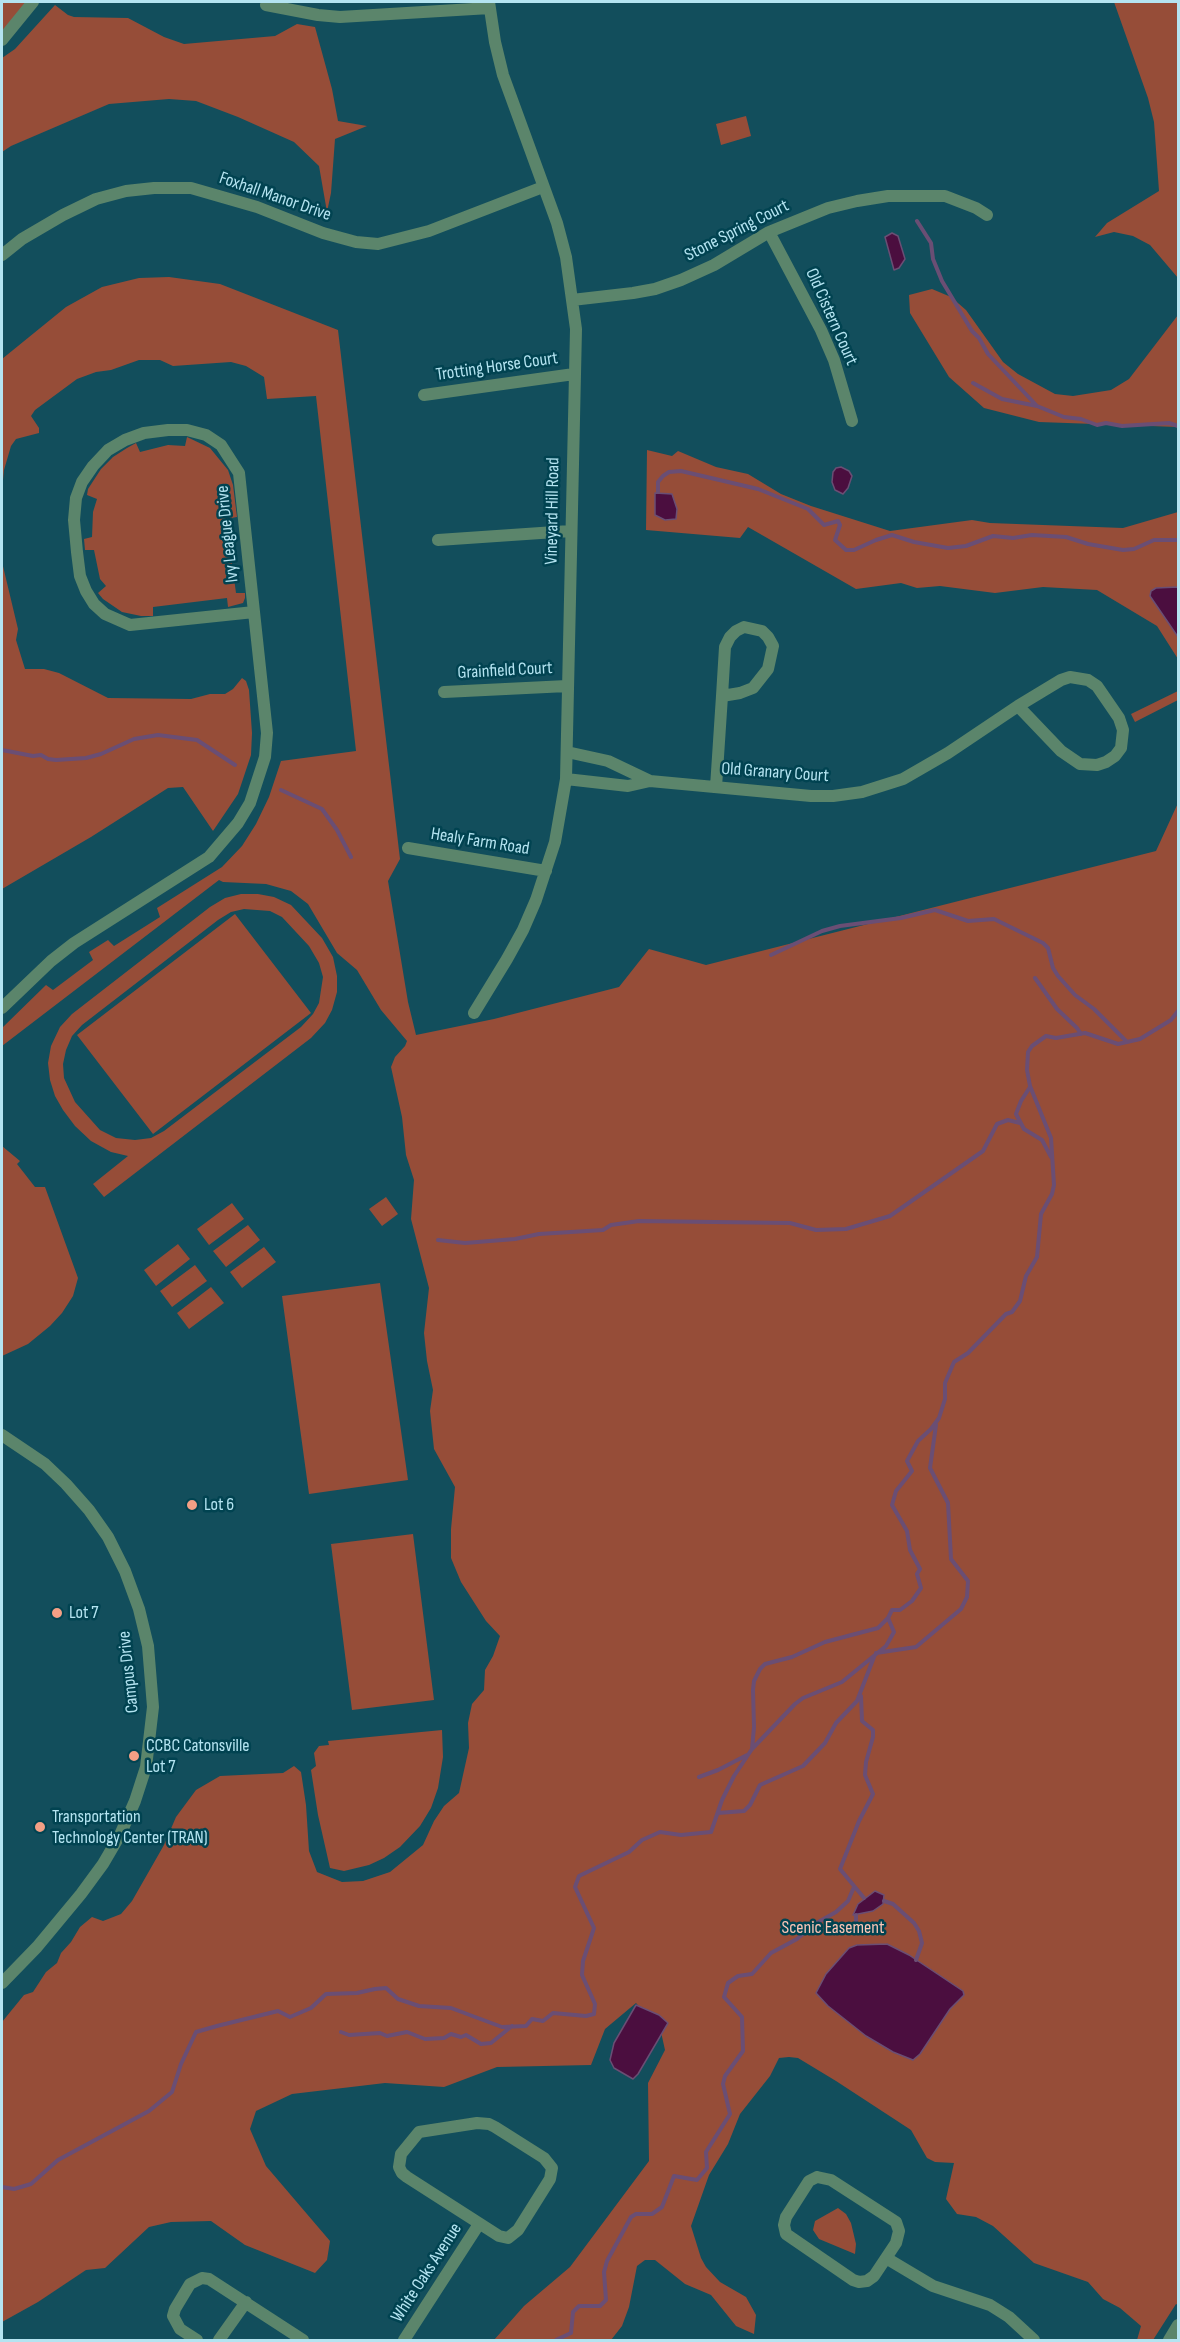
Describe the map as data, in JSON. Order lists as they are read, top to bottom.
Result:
{
  "streets": {
    "street": [
      "Foxhall Manor Drive",
      "Stone Spring Court",
      "Old Cistern Court",
      "Trotting Horse Court",
      "Vineyard Hill Road",
      "Ivy League Drive",
      "Grainfield Court",
      "Old Granary Court",
      "Healy Farm Road",
      "Campus Drive",
      "White Oaks Avenue"
    ]
  },
  "crossings": [
    ["Foxhall Manor Drive", "Vineyard Hill Road"],
    ["Stone Spring Court", "Old Cistern Court"],
    ["Stone Spring Court", "Vineyard Hill Road"],
    ["Trotting Horse Court", "Vineyard Hill Road"],
    ["Vineyard Hill Road", "Grainfield Court"],
    ["Vineyard Hill Road", "Old Granary Court"],
    ["Vineyard Hill Road", "Healy Farm Road"]
  ],
  "parks": ["Scenic Easement"],
  "places": [
    "Lot 6",
    "Lot 7",
    "CCBC Catonsville Lot 7",
    "Transportation Technology Center (TRAN)"
  ]
}
